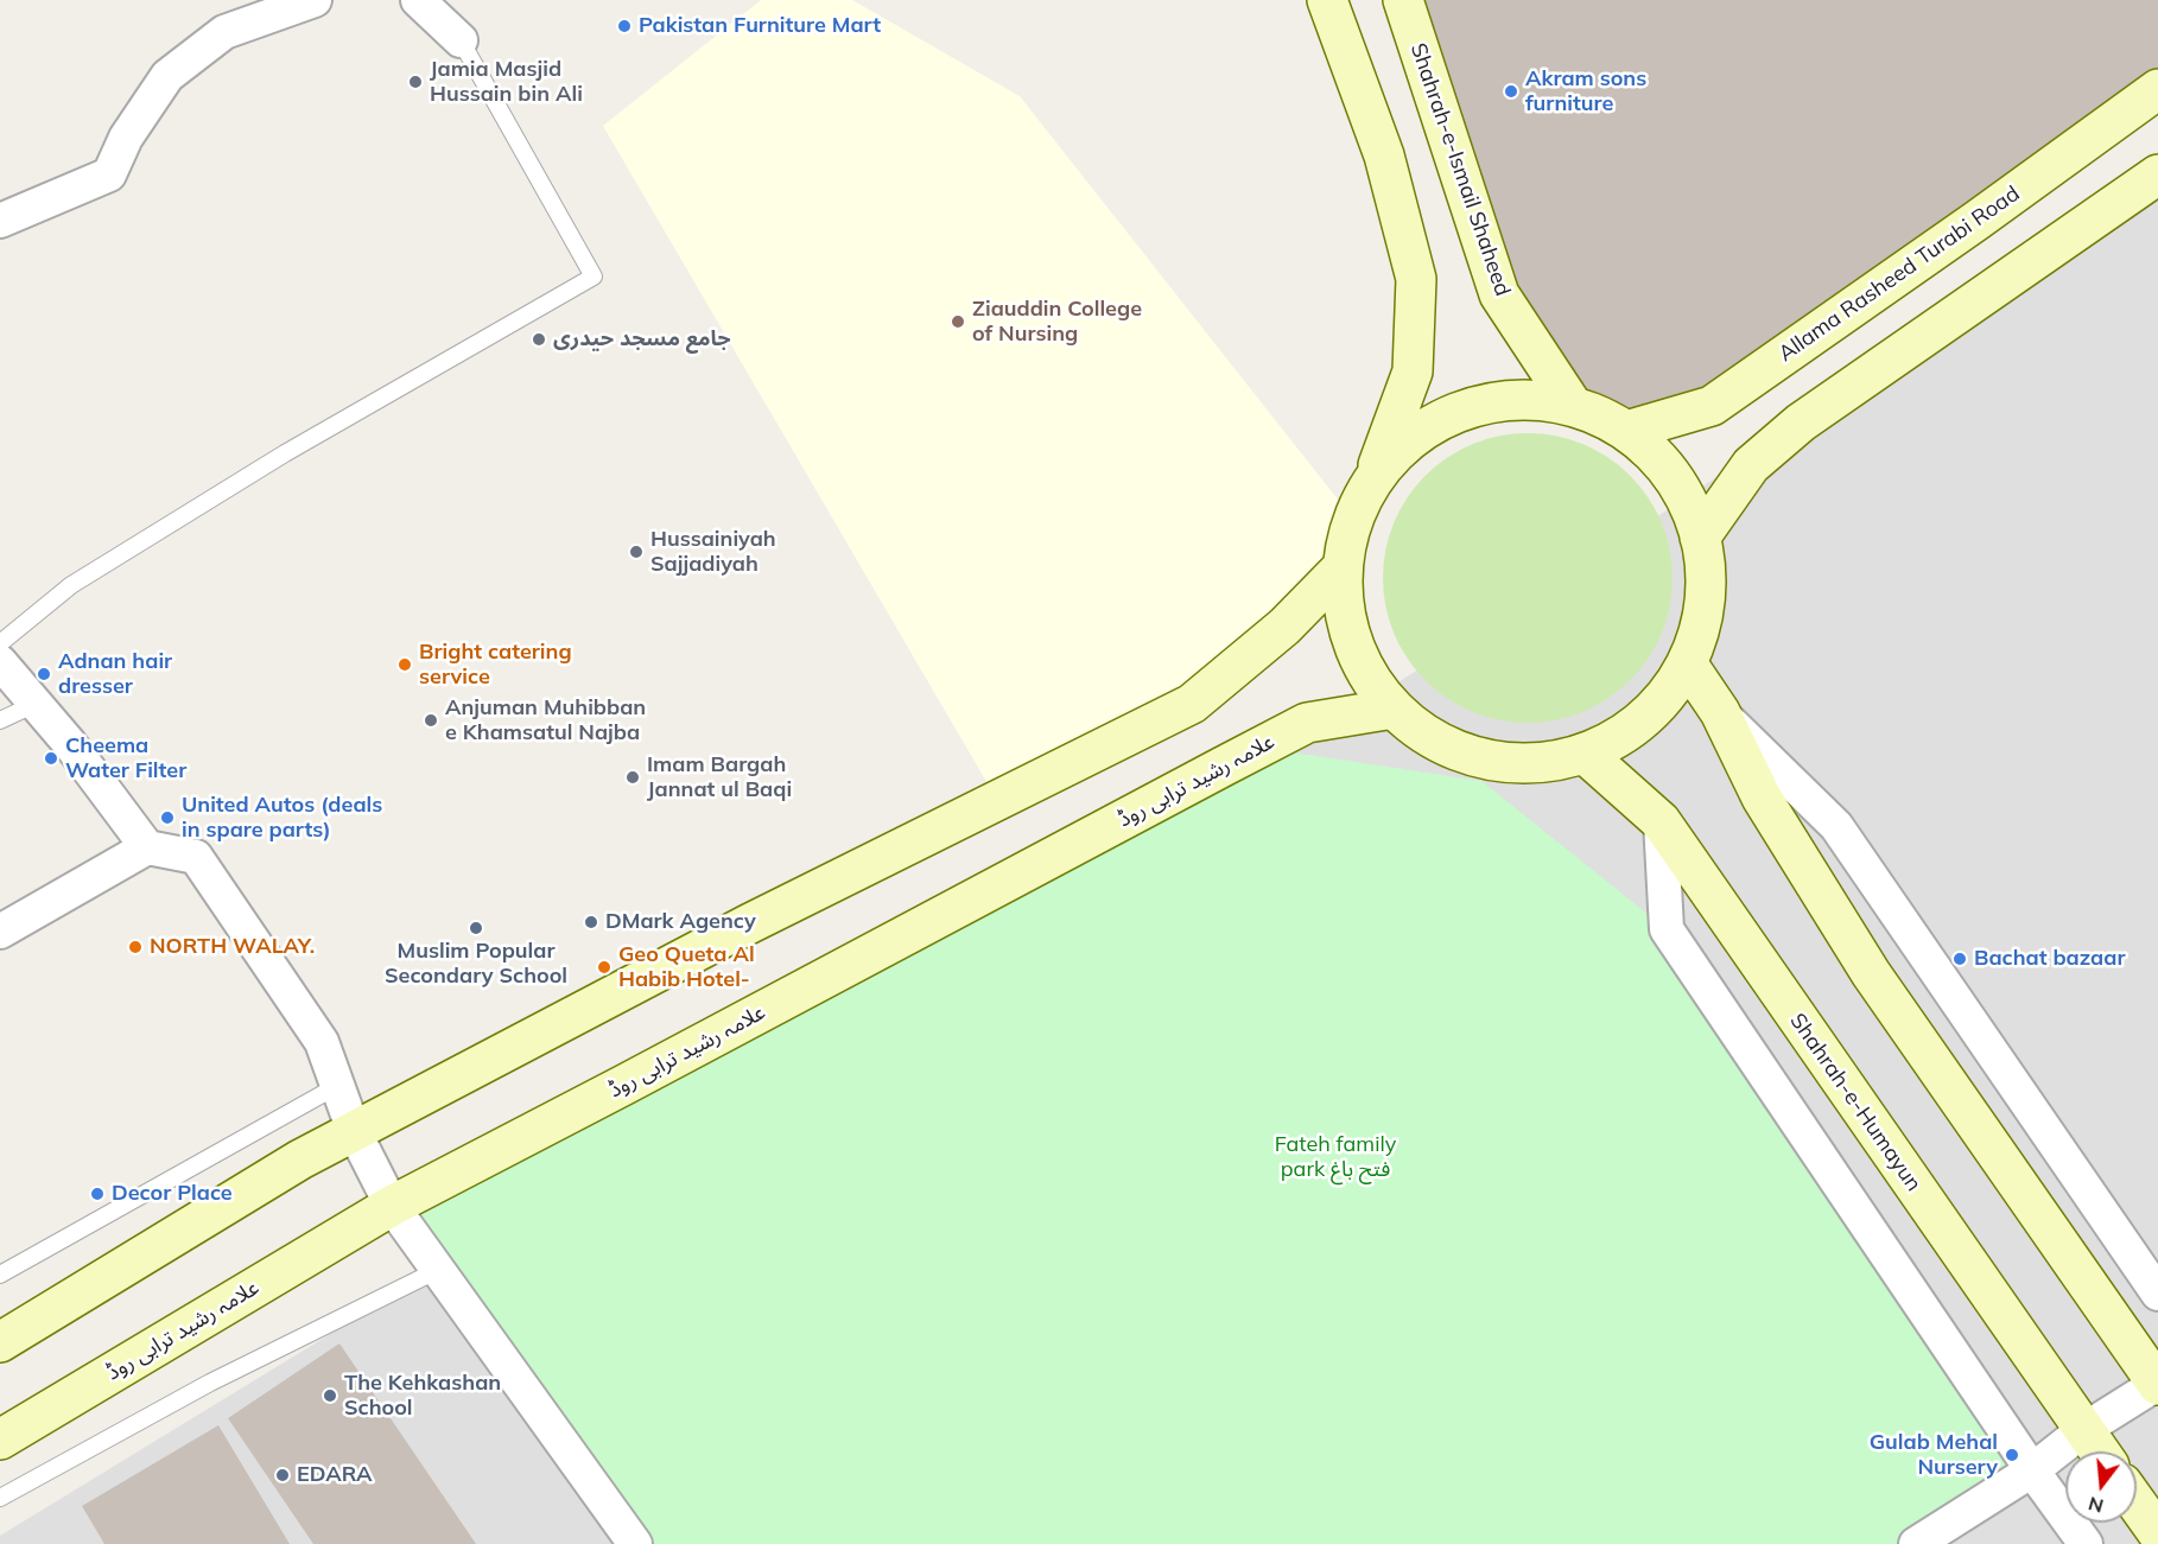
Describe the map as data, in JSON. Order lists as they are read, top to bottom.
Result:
{
  "streets": {
    "main road": [
      "Shahrah-e-Ismail Shaheed",
      "Allama Rasheed Turabi Road",
      "علامہ رشید ترابی روڈ",
      "Shahrah-e-Humayun"
    ]
  },
  "parks": ["Fateh family park فتح باغ"],
  "places": [
    "Pakistan Furniture Mart",
    "Jamia Masjid Hussain bin Ali",
    "Akram sons furniture",
    "Ziauddin College of Nursing",
    "جامع مسجد حیدری",
    "Hussainiyah Sajjadiyah",
    "Bright catering service",
    "Adnan hair dresser",
    "Anjuman Muhibban e Khamsatul Najba",
    "Cheema Water Filter",
    "Imam Bargah Jannat ul Baqi",
    "United Autos (deals in spare parts)",
    "DMark Agency",
    "Muslim Popular Secondary School",
    "NORTH WALAY.",
    "Bachat bazaar",
    "Geo Queta Al Habib Hotel-",
    "Decor Place",
    "The Kehkashan School",
    "Gulab Mehal Nursery",
    "EDARA"
  ],
  "north": "bottom"
}
